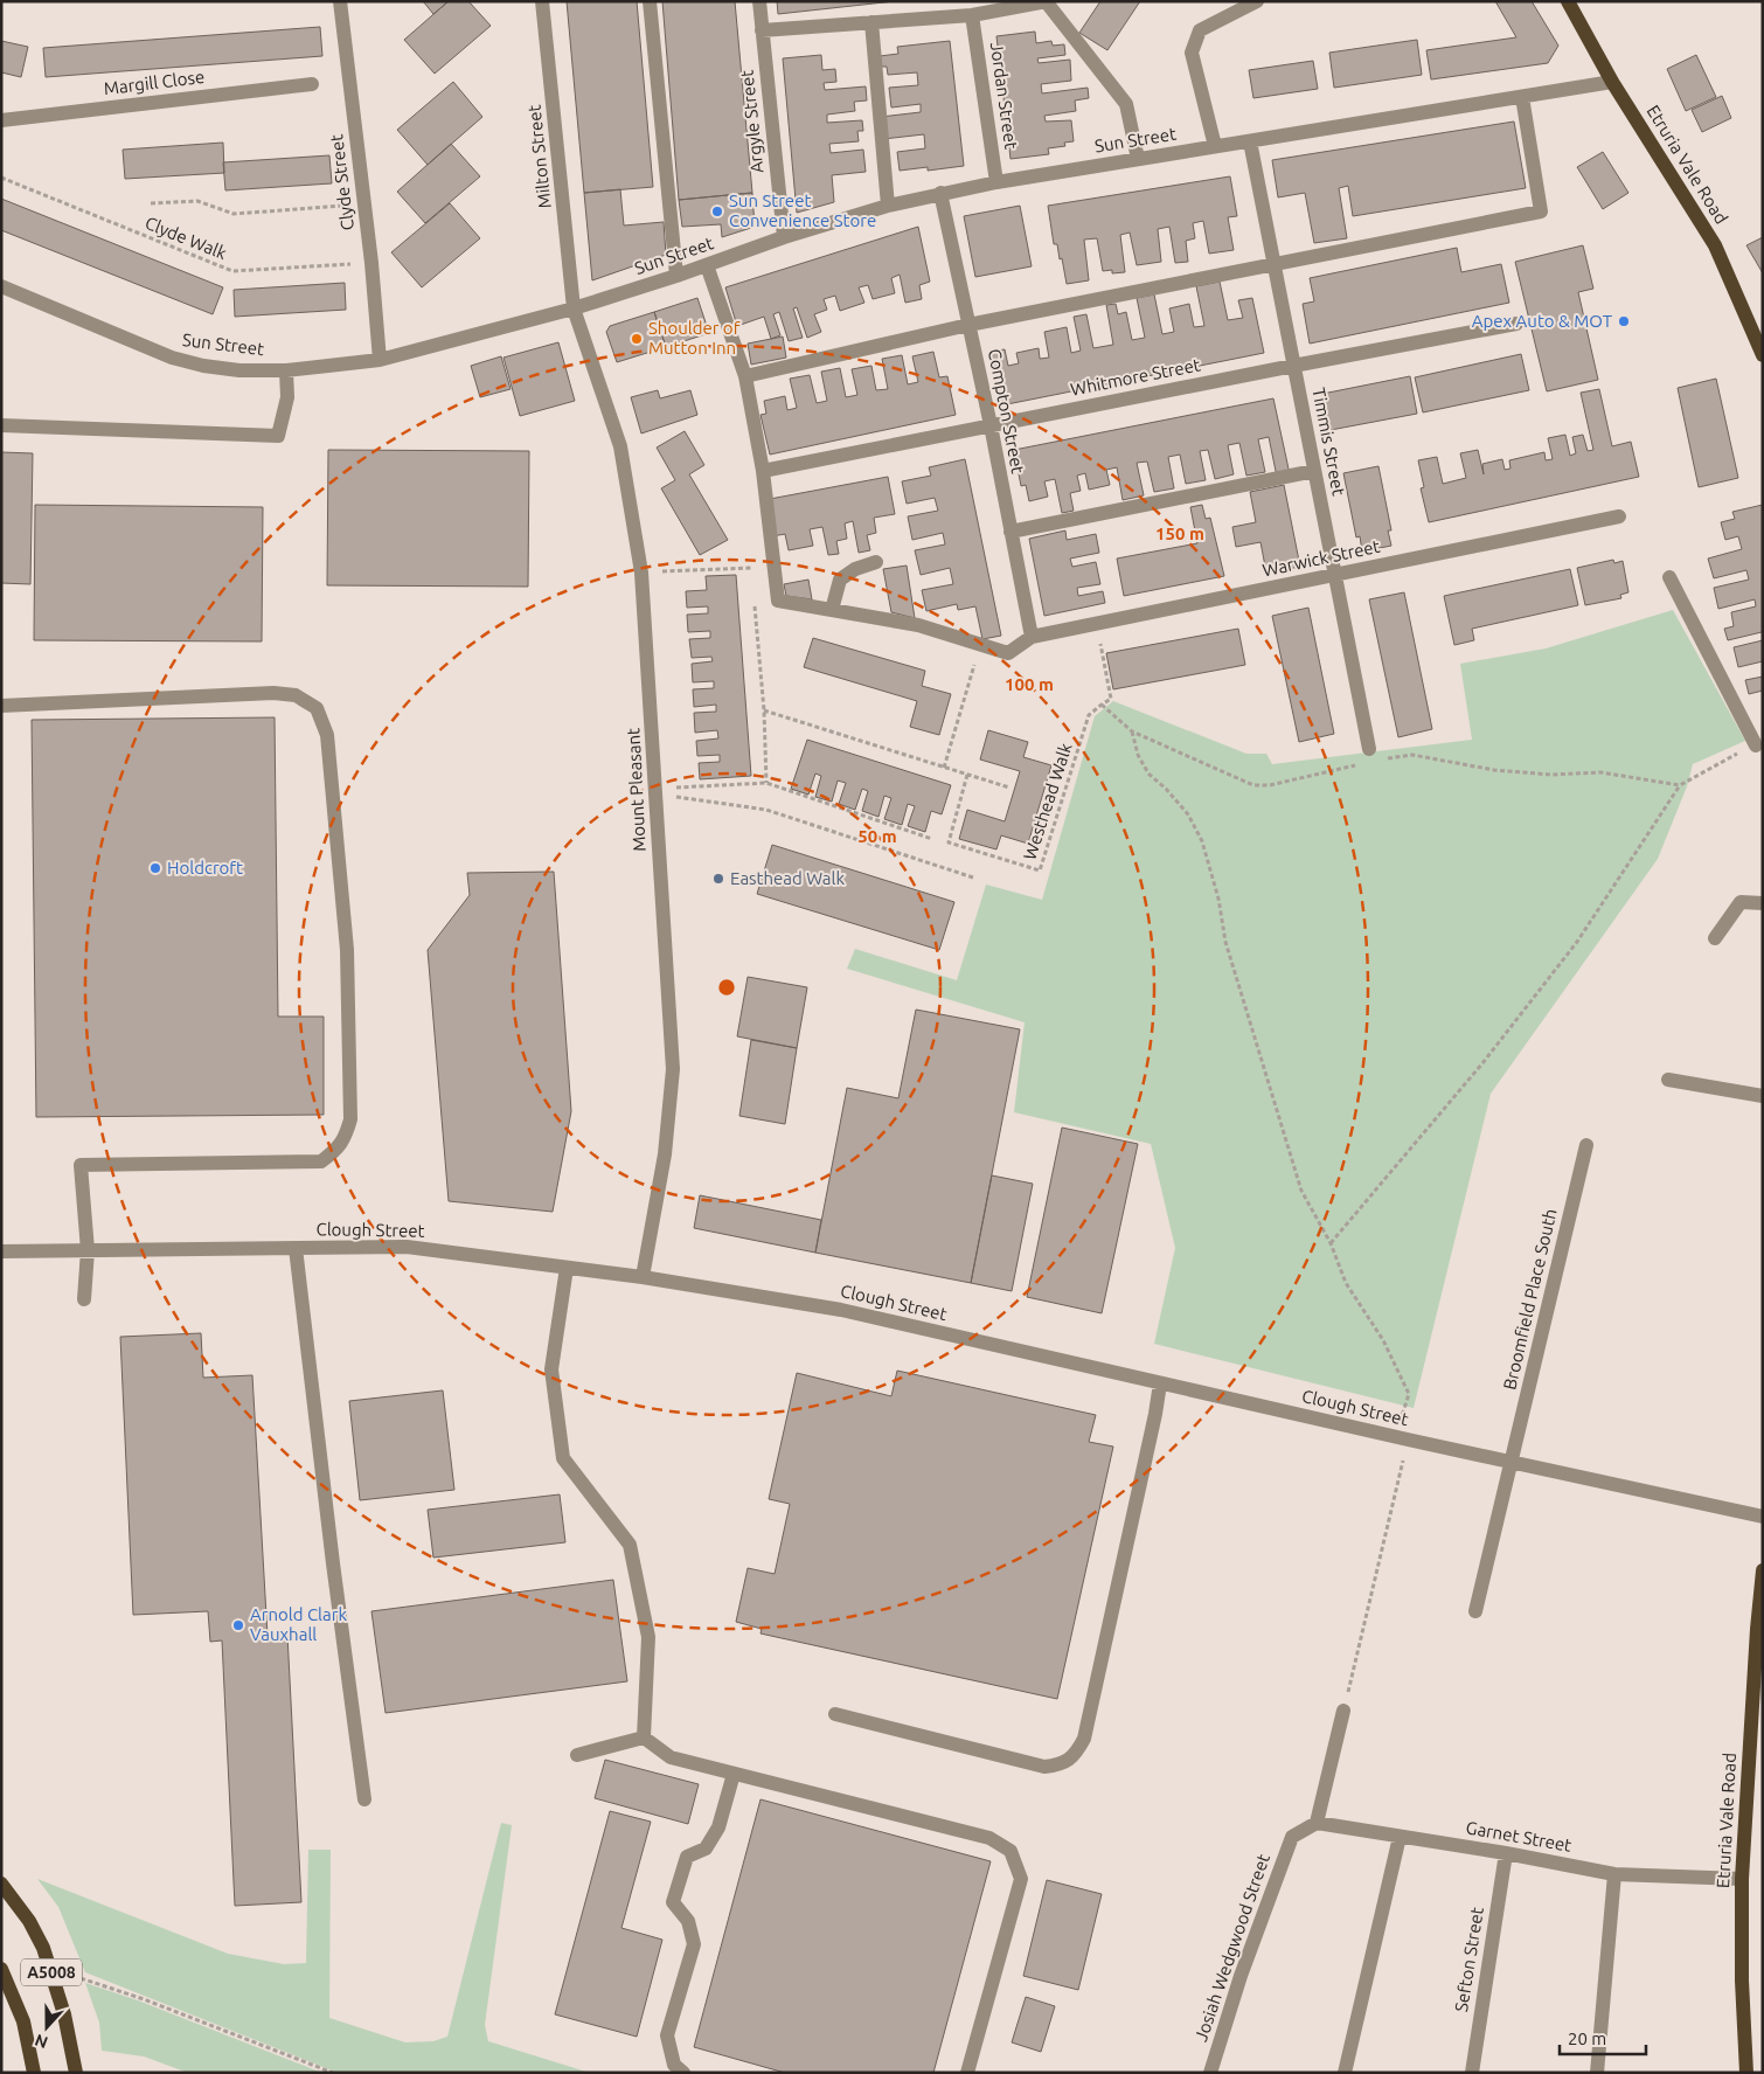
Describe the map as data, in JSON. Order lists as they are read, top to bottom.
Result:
{
  "streets": {
    "main road": ["Etruria Vale Road", "A5008"],
    "street": [
      "Margill Close",
      "Jordan Street",
      "Argyle Street",
      "Sun Street",
      "Milton Street",
      "Clyde Street",
      "Whitmore Street",
      "Compton Street",
      "Timmis Street",
      "Warwick Street",
      "Mount Pleasant",
      "Clough Street",
      "Broomfield Place South",
      "Garnet Street",
      "Josiah Wedgwood Street",
      "Sefton Street"
    ],
    "path": ["Clyde Walk", "Westhead Walk"]
  },
  "crossings": [
    ["Jordan Street", "Sun Street"],
    ["Argyle Street", "Sun Street"],
    ["Sun Street", "Milton Street"],
    ["Sun Street", "Etruria Vale Road"],
    ["Sun Street", "Clyde Street"],
    ["Sun Street", "Compton Street"],
    ["Sun Street", "Timmis Street"],
    ["Sun Street", "Mount Pleasant"],
    ["Milton Street", "Mount Pleasant"],
    ["Etruria Vale Road", "Garnet Street"],
    ["Clyde Street", "Clyde Walk"],
    ["Whitmore Street", "Compton Street"],
    ["Whitmore Street", "Timmis Street"],
    ["Compton Street", "Warwick Street"],
    ["Timmis Street", "Warwick Street"],
    ["Warwick Street", "Westhead Walk"],
    ["Mount Pleasant", "Clough Street"],
    ["Clough Street", "Broomfield Place South"],
    ["Garnet Street", "Josiah Wedgwood Street"],
    ["Garnet Street", "Sefton Street"]
  ],
  "places": [
    "Sun Street Convenience Store",
    "Apex Auto & MOT",
    "Shoulder of Mutton Inn",
    "Holdcroft",
    "Easthead Walk",
    "Arnold Clark Vauxhall"
  ],
  "scale_bar": "20 m",
  "north": "bottom",
  "rings": ["150 m", "100 m", "50 m"]
}
